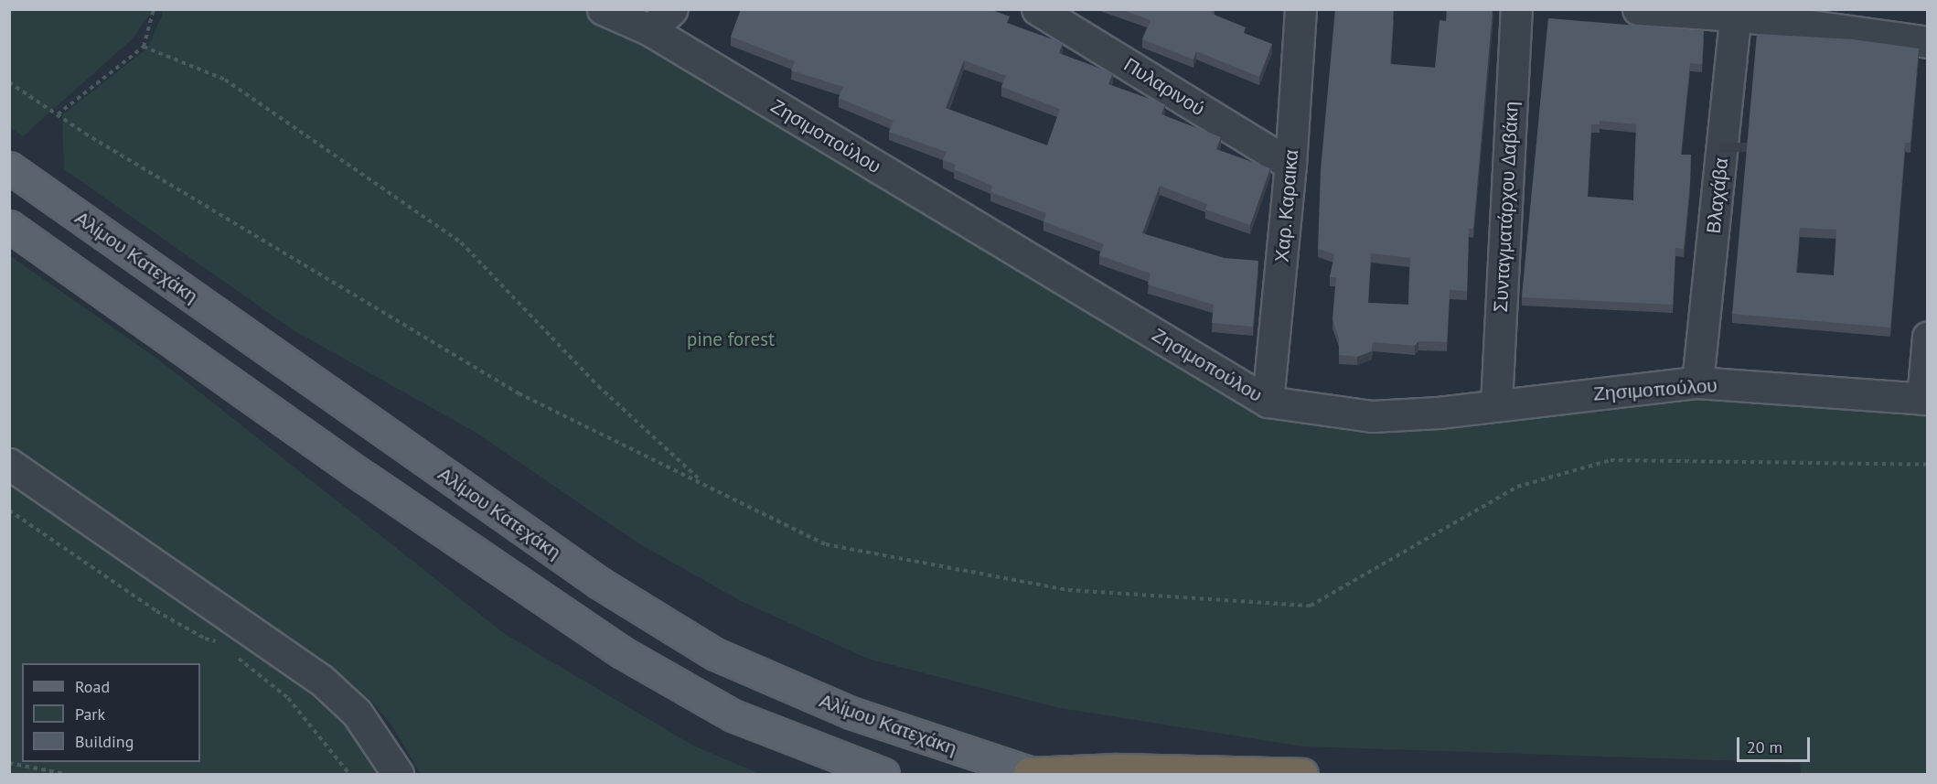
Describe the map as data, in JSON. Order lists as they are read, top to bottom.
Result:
{
  "streets": {
    "main road": ["Αλίμου Κατεχάκη"],
    "street": [
      "Πυλαρινού",
      "Ζησιμοπούλου",
      "Βλαχάβα",
      "Χαρ. Καραικα",
      "Συνταγματάρχου Δαβάκη"
    ]
  },
  "crossings": [
    ["Πυλαρινού", "Χαρ. Καραικα"],
    ["Ζησιμοπούλου", "Βλαχάβα"],
    ["Ζησιμοπούλου", "Χαρ. Καραικα"],
    ["Ζησιμοπούλου", "Συνταγματάρχου Δαβάκη"]
  ],
  "parks": ["pine forest"],
  "legend": ["Road", "Park", "Building"],
  "scale_bar": "20 m"
}
